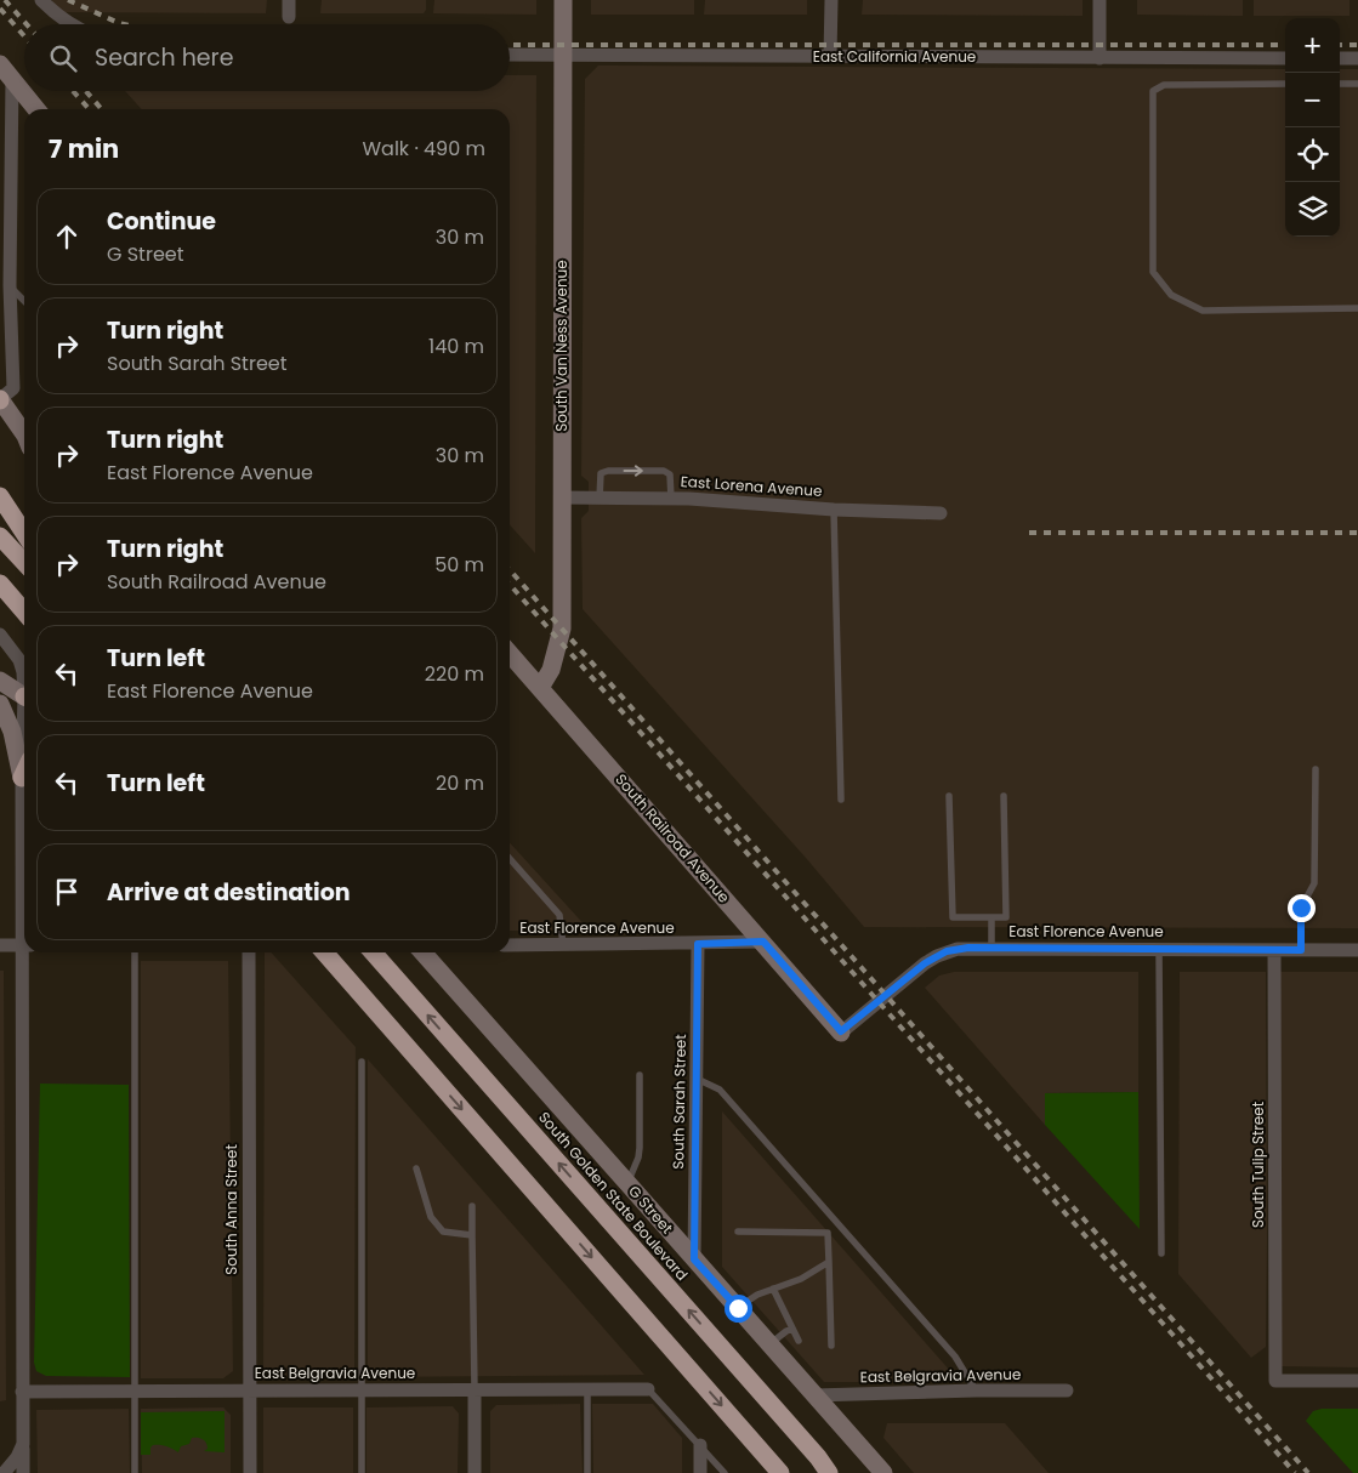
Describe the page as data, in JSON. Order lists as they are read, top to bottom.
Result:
{
  "streets": {
    "highway": ["South Golden State Boulevard"],
    "street": [
      "East California Avenue",
      "South Van Ness Avenue",
      "East Lorena Avenue",
      "South Railroad Avenue",
      "East Florence Avenue",
      "South Sarah Street",
      "South Tulip Street",
      "South Anna Street",
      "G Street",
      "East Belgravia Avenue"
    ]
  },
  "crossings": [
    ["East California Avenue", "South Van Ness Avenue"],
    ["South Van Ness Avenue", "East Lorena Avenue"],
    ["South Van Ness Avenue", "South Railroad Avenue"],
    ["South Railroad Avenue", "East Florence Avenue"],
    ["East Florence Avenue", "South Sarah Street"],
    ["East Florence Avenue", "South Tulip Street"],
    ["South Sarah Street", "G Street"],
    ["South Anna Street", "East Belgravia Avenue"],
    ["G Street", "East Belgravia Avenue"]
  ],
  "page": {
    "map_buttons": ["+", "−"],
    "search": "Search here",
    "heading": ["7 min", "Walk · 490 m"],
    "list": [
      ["Continue", "G Street", "30 m"],
      ["Turn right", "South Sarah Street", "140 m"],
      ["Turn right", "East Florence Avenue", "30 m"],
      ["Turn right", "South Railroad Avenue", "50 m"],
      ["Turn left", "East Florence Avenue", "220 m"],
      ["Turn left", "20 m"],
      "Arrive at destination"
    ]
  }
}
